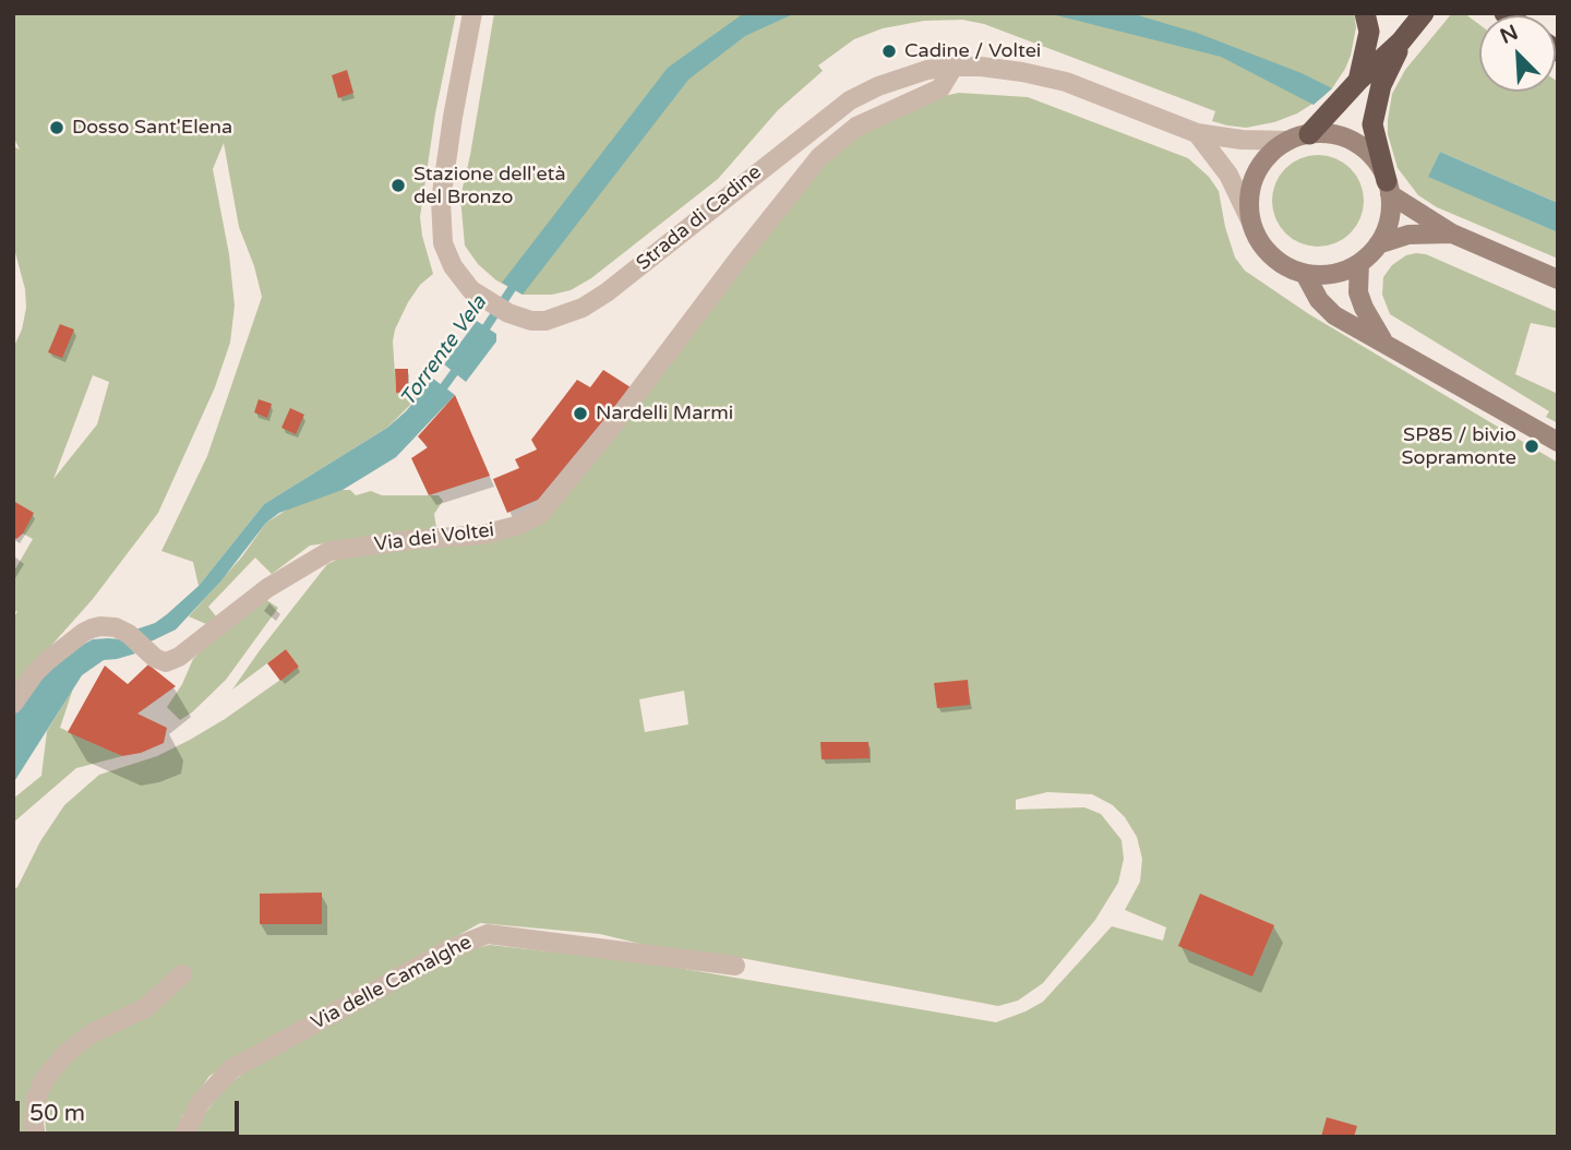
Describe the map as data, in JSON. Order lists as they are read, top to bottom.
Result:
{
  "streets": {
    "street": ["Strada di Cadine", "Via dei Voltei", "Via delle Camalghe"]
  },
  "crossings": [
    ["Strada di Cadine", "Via dei Voltei"]
  ],
  "water": ["Torrente Vela"],
  "places": [
    "Cadine / Voltei",
    "Dosso Sant'Elena",
    "Stazione dell'età del Bronzo",
    "Nardelli Marmi",
    "SP85 / bivio Sopramonte"
  ],
  "scale_bar": "50 m",
  "north": "top left"
}
